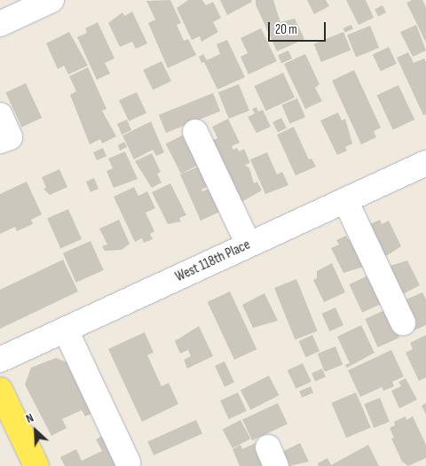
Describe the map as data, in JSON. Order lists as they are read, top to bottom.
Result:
{
  "streets": {
    "street": ["West 118th Place"]
  },
  "scale_bar": "20 m",
  "north": "top left"
}
